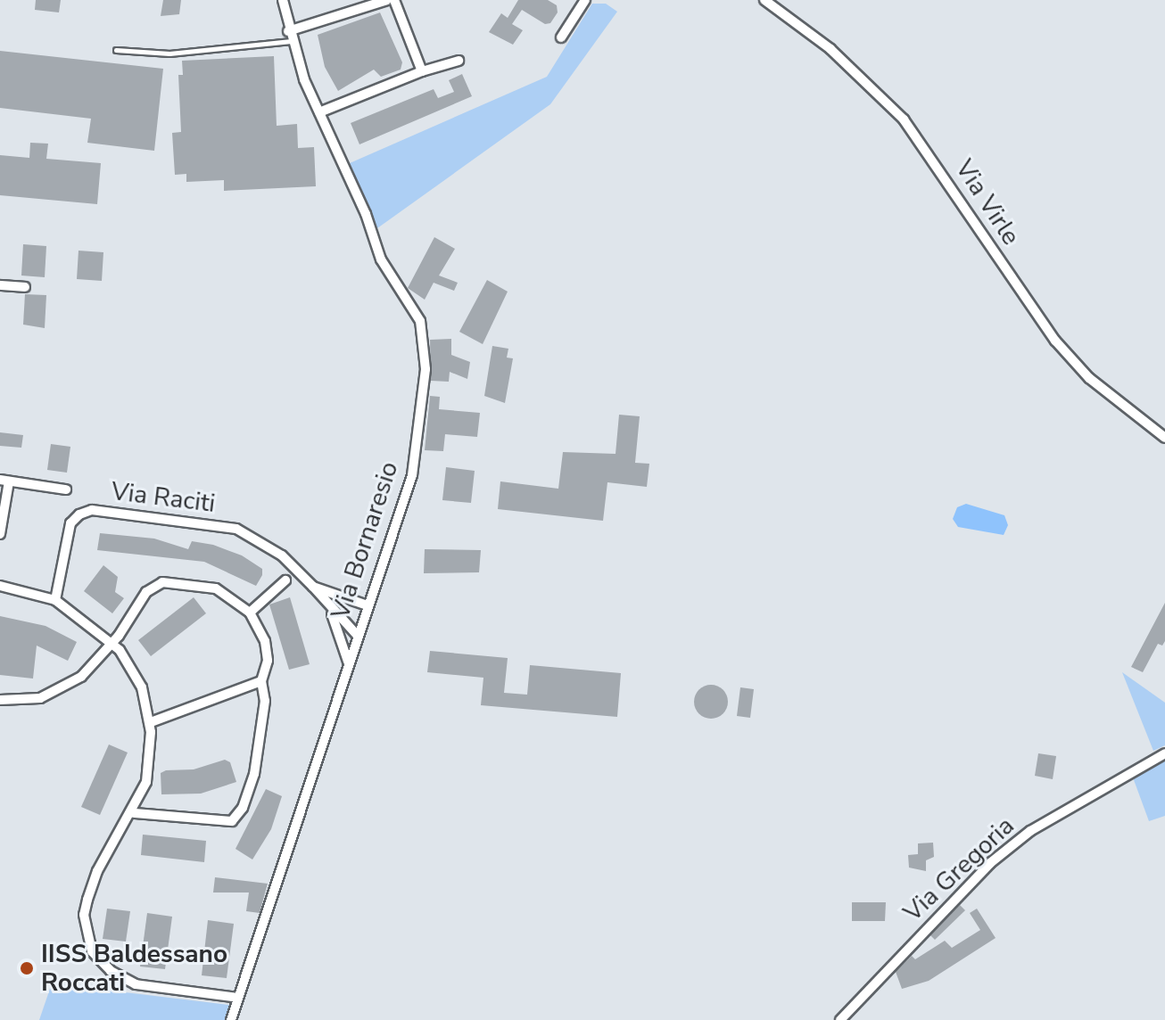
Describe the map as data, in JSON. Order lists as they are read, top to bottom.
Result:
{
  "streets": {
    "street": [
      "Via Virle",
      "Via Raciti",
      "Via Bornaresio",
      "Via Gregoria"
    ]
  },
  "crossings": [
    ["Via Raciti", "Via Bornaresio"]
  ],
  "places": ["IISS Baldessano Roccati"]
}
